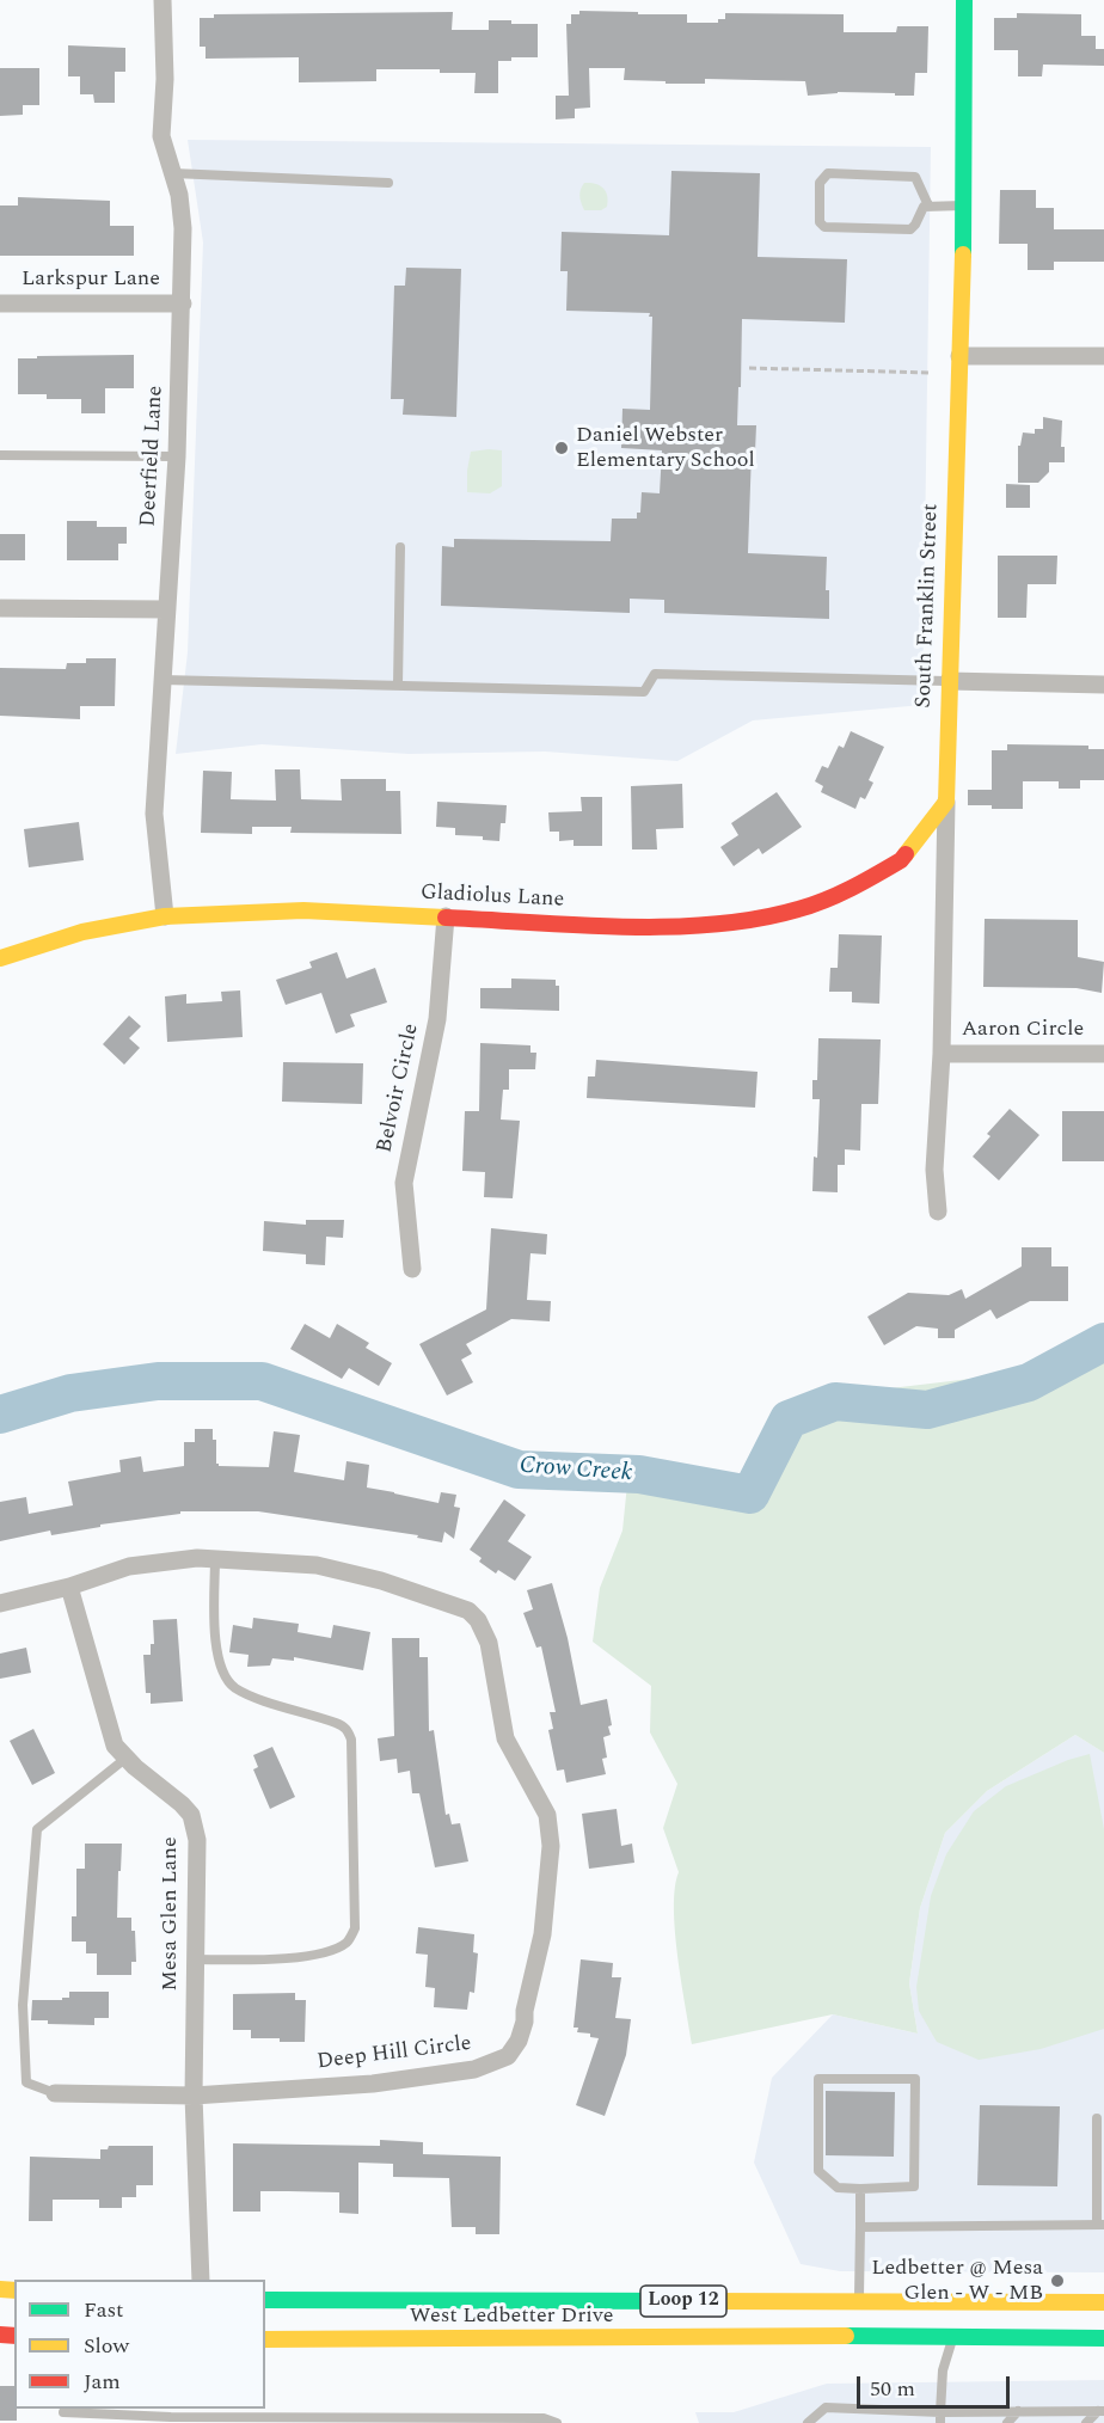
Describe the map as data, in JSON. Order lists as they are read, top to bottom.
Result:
{
  "streets": {
    "main road": [
      "South Franklin Street",
      "Gladiolus Lane",
      "Loop 12",
      "West Ledbetter Drive"
    ],
    "street": [
      "Larkspur Lane",
      "Deerfield Lane",
      "Aaron Circle",
      "Belvoir Circle",
      "Mesa Glen Lane",
      "Deep Hill Circle"
    ]
  },
  "crossings": [
    ["Larkspur Lane", "Deerfield Lane"],
    ["Deerfield Lane", "Gladiolus Lane"],
    ["South Franklin Street", "Gladiolus Lane"],
    ["South Franklin Street", "Aaron Circle"],
    ["Gladiolus Lane", "Belvoir Circle"],
    ["Mesa Glen Lane", "Deep Hill Circle"]
  ],
  "water": ["Crow Creek"],
  "places": ["Daniel Webster Elementary School", "Ledbetter @ Mesa Glen - W - MB"],
  "legend": ["Fast", "Slow", "Jam"],
  "scale_bar": "50 m"
}
